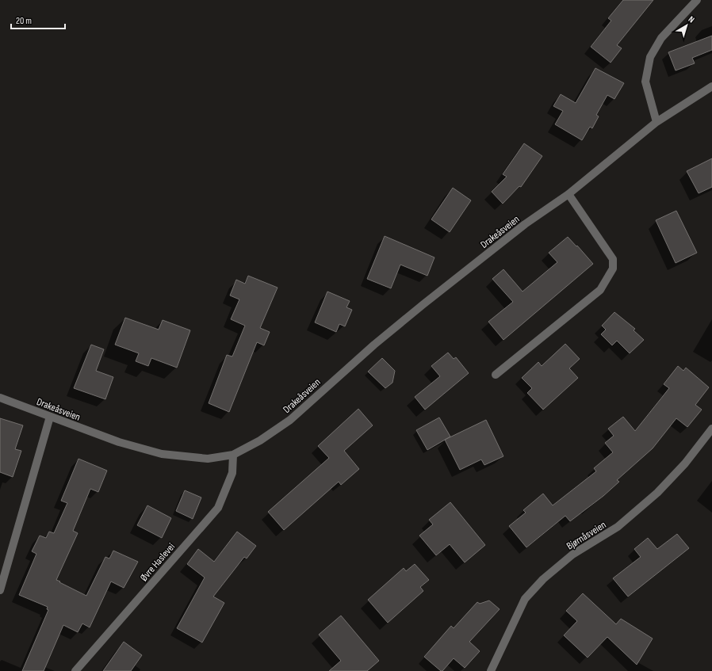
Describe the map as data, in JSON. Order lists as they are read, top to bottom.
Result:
{
  "streets": {
    "street": ["Drakeåsveien", "Bjørnåsveien", "Øvre Haslevei"]
  },
  "crossings": [
    ["Drakeåsveien", "Øvre Haslevei"]
  ],
  "scale_bar": "20 m",
  "north": "top right"
}
